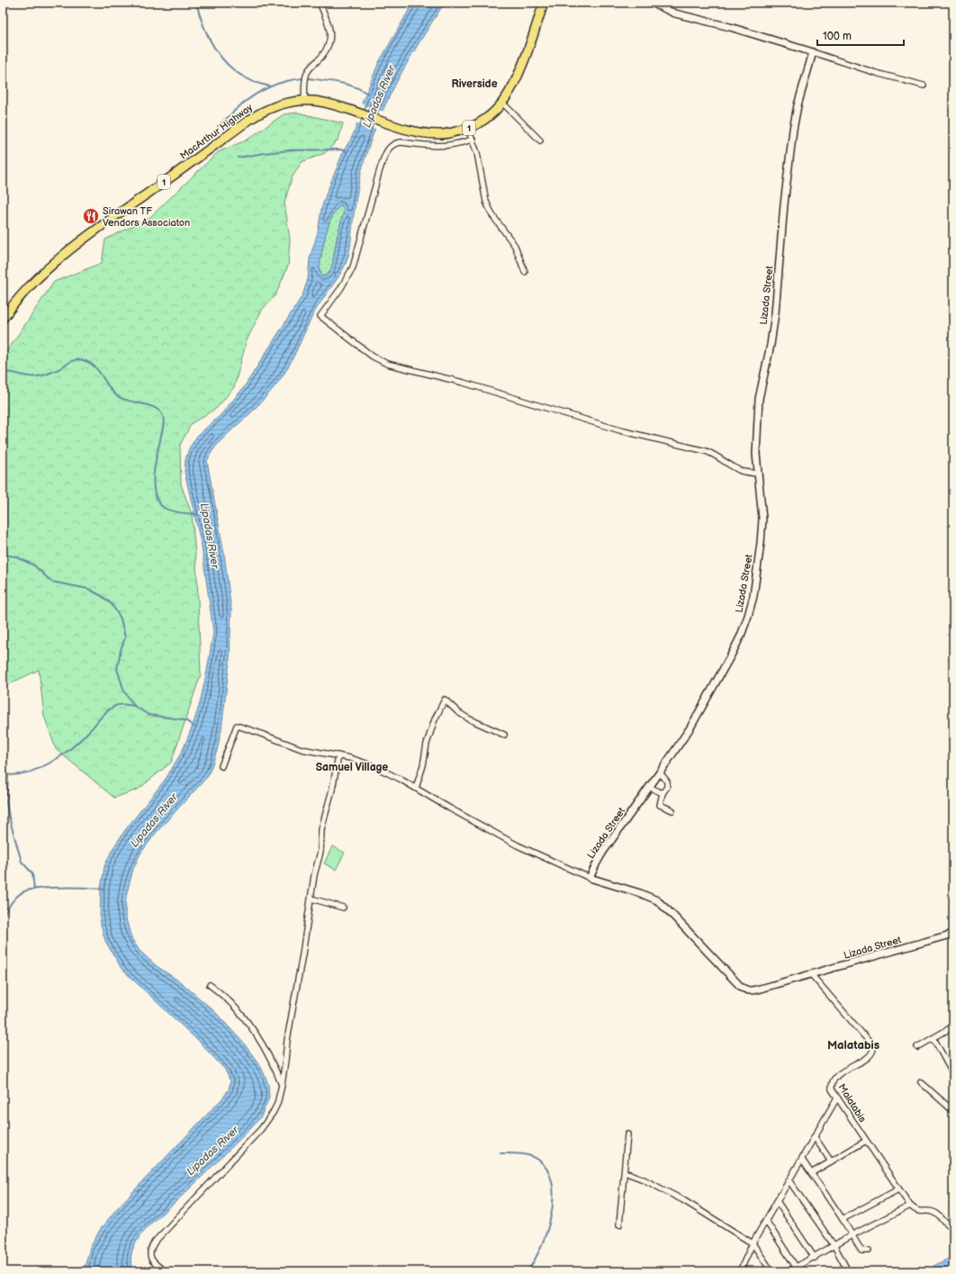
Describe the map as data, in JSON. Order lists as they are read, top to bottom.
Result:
{
  "streets": {
    "highway": ["1", "MacArthur Highway"],
    "street": ["Lizada Street", "Malatabis"]
  },
  "crossings": [
    ["Lizada Street", "Malatabis"]
  ],
  "districts": ["Riverside", "Samuel Village", "Malatabis"],
  "water": ["Lipadas River"],
  "places": {
    "restaurant": ["Sirawan TF Vendors Associaton"]
  },
  "scale_bar": "100 m"
}
